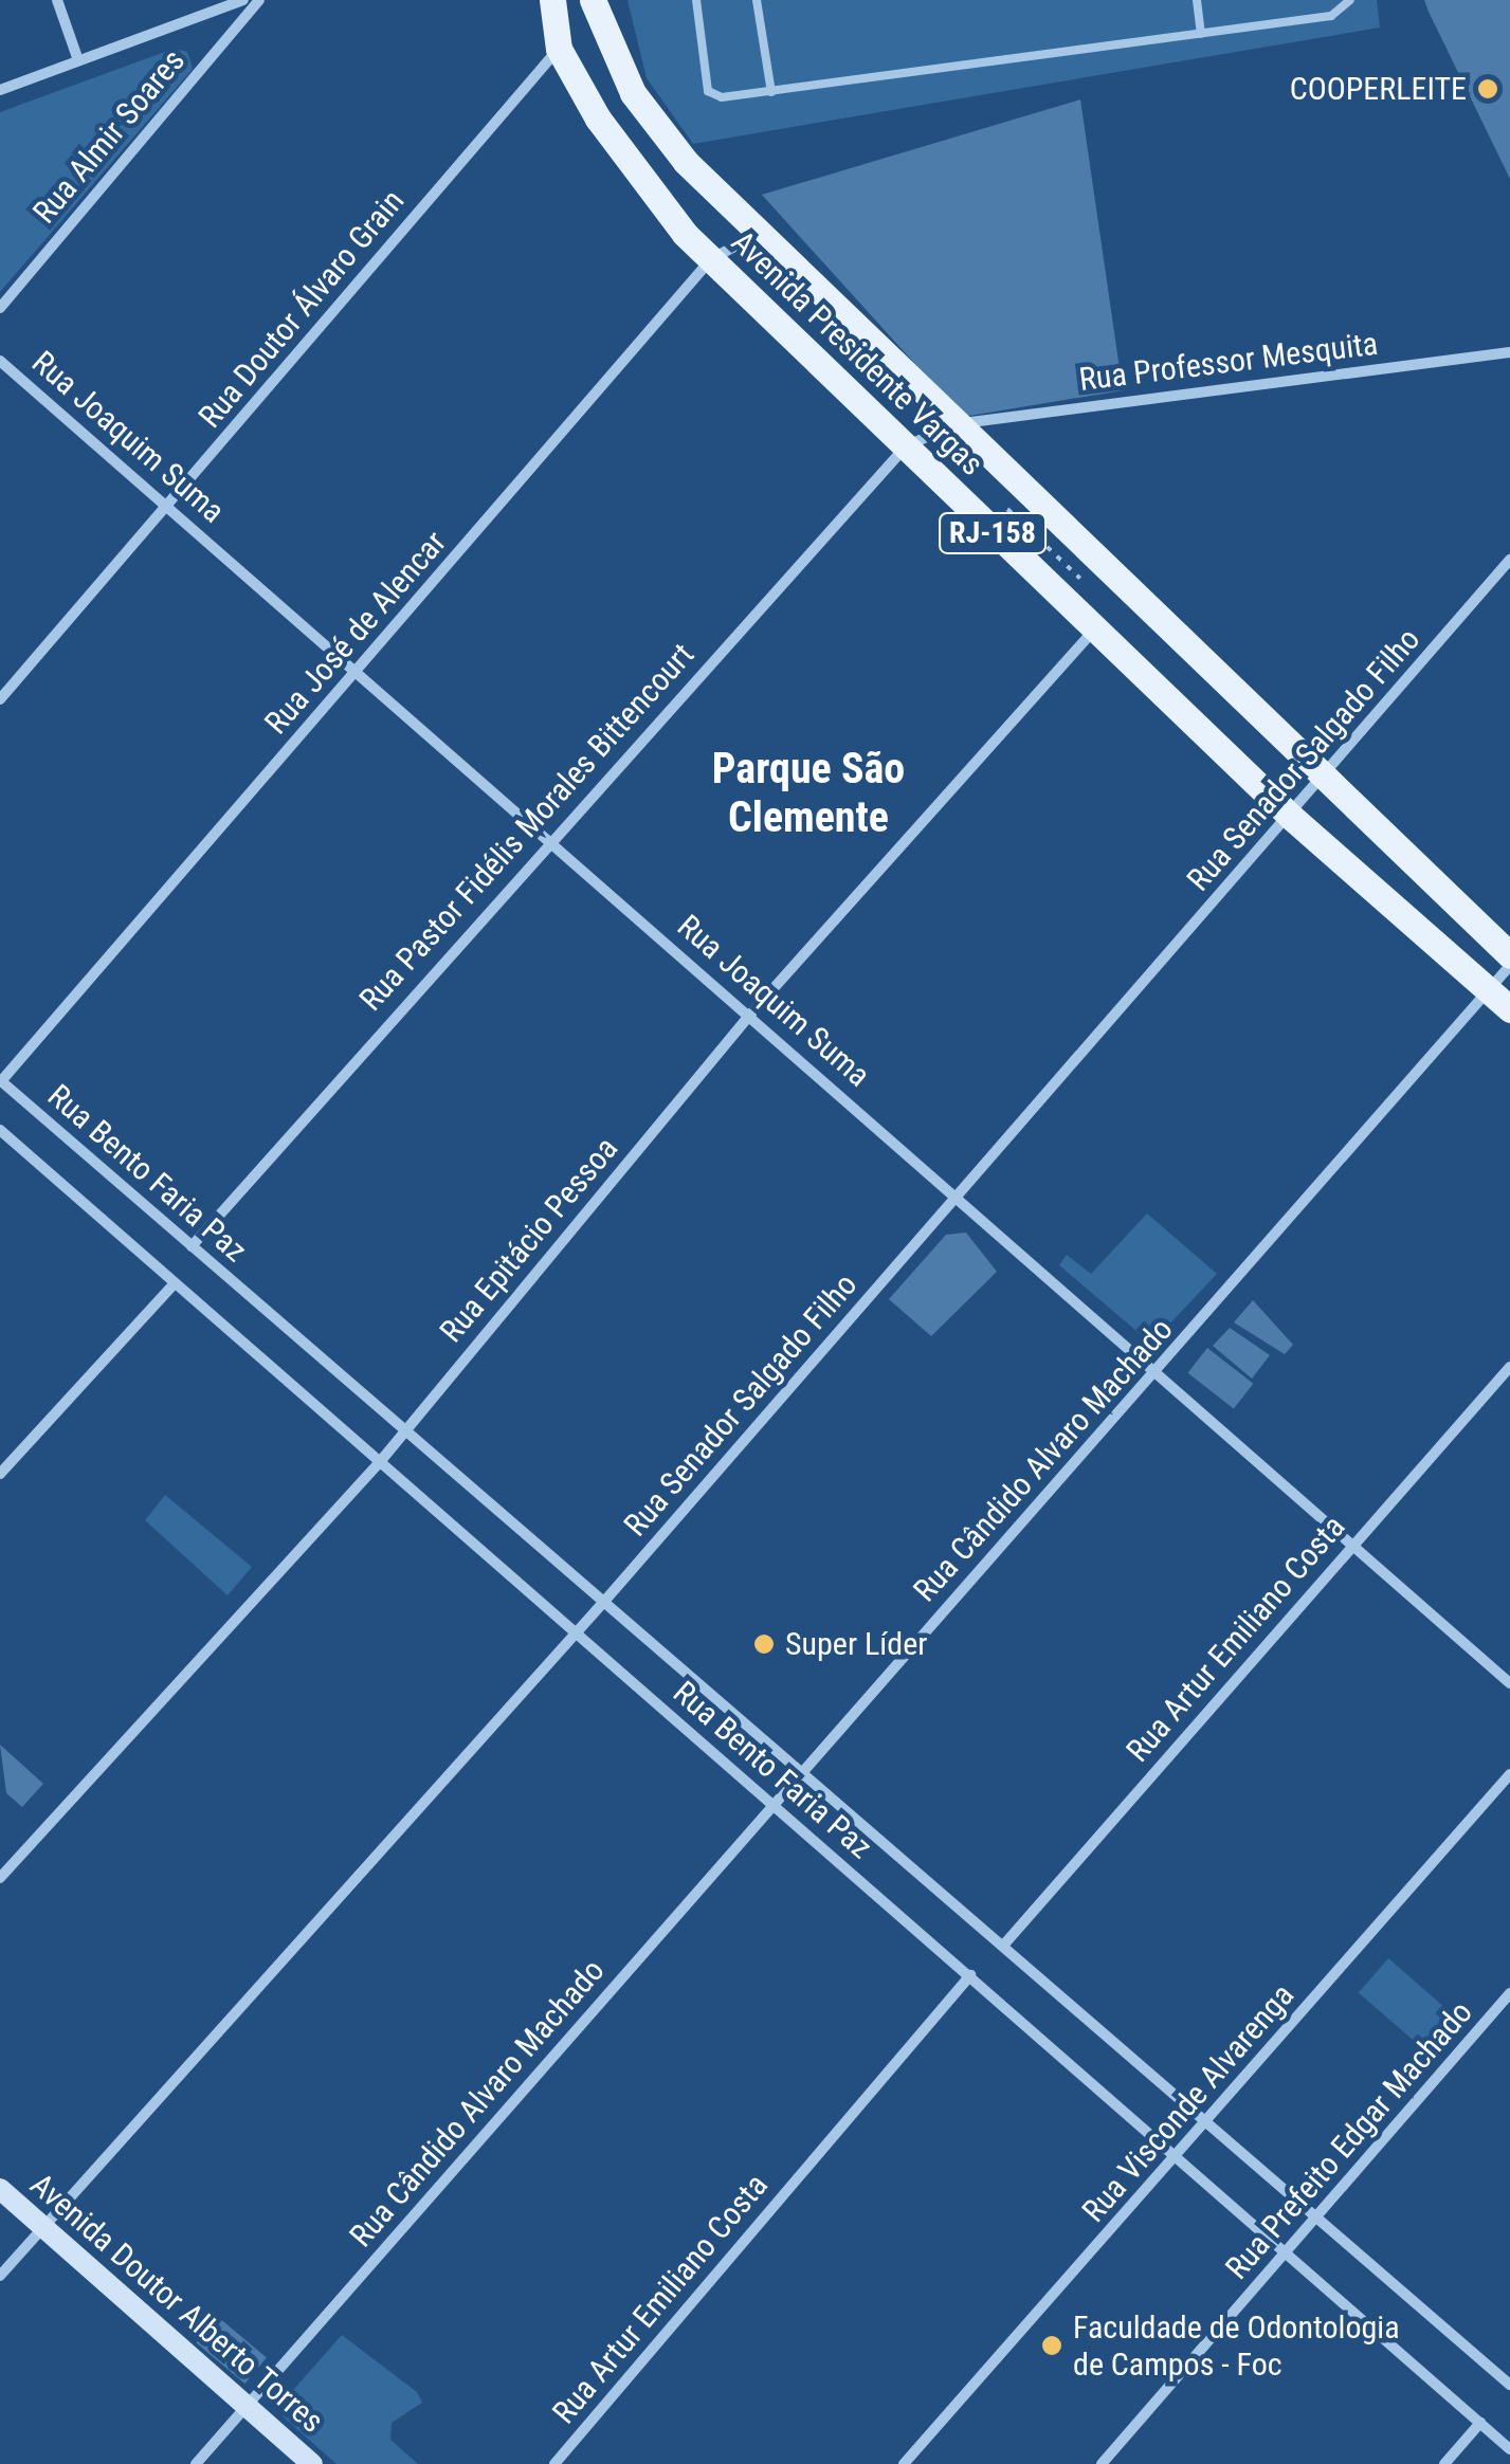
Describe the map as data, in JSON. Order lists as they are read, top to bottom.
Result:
{
  "streets": {
    "main road": ["Avenida Presidente Vargas", "RJ-158", "Avenida Doutor Alberto Torres"],
    "street": [
      "Rua Almir Soares",
      "Rua Doutor Álvaro Grain",
      "Rua Professor Mesquita",
      "Rua Joaquim Suma",
      "Rua José de Alencar",
      "Rua Senador Salgado Filho",
      "Rua Pastor Fidélis Morales Bittencourt",
      "Rua Bento Faria Paz",
      "Rua Epitácio Pessoa",
      "Rua Cândido Alvaro Machado",
      "Rua Artur Emiliano Costa",
      "Rua Visconde Alvarenga",
      "Rua Prefeito Edgar Machado"
    ]
  },
  "crossings": [
    ["Rua Doutor Álvaro Grain", "Avenida Presidente Vargas"],
    ["Rua Doutor Álvaro Grain", "Rua Joaquim Suma"],
    ["Avenida Presidente Vargas", "Rua Professor Mesquita"],
    ["Avenida Presidente Vargas", "Rua José de Alencar"],
    ["Avenida Presidente Vargas", "Rua Senador Salgado Filho"],
    ["Avenida Presidente Vargas", "Rua Pastor Fidélis Morales Bittencourt"],
    ["Avenida Presidente Vargas", "Rua Epitácio Pessoa"],
    ["Avenida Presidente Vargas", "Rua Cândido Alvaro Machado"],
    ["Rua Professor Mesquita", "Rua Pastor Fidélis Morales Bittencourt"],
    ["Rua Joaquim Suma", "Rua José de Alencar"],
    ["Rua Joaquim Suma", "Rua Senador Salgado Filho"],
    ["Rua Joaquim Suma", "Rua Pastor Fidélis Morales Bittencourt"],
    ["Rua Joaquim Suma", "Rua Epitácio Pessoa"],
    ["Rua Joaquim Suma", "Rua Cândido Alvaro Machado"],
    ["Rua Joaquim Suma", "Rua Artur Emiliano Costa"],
    ["Rua José de Alencar", "Rua Bento Faria Paz"],
    ["Rua Senador Salgado Filho", "Rua Bento Faria Paz"],
    ["Rua Senador Salgado Filho", "Avenida Doutor Alberto Torres"],
    ["Rua Pastor Fidélis Morales Bittencourt", "Rua Bento Faria Paz"],
    ["Rua Bento Faria Paz", "Rua Epitácio Pessoa"],
    ["Rua Bento Faria Paz", "Rua Cândido Alvaro Machado"],
    ["Rua Bento Faria Paz", "Rua Artur Emiliano Costa"],
    ["Rua Bento Faria Paz", "Rua Visconde Alvarenga"],
    ["Rua Bento Faria Paz", "Rua Prefeito Edgar Machado"],
    ["Rua Cândido Alvaro Machado", "Avenida Doutor Alberto Torres"]
  ],
  "districts": ["Parque São Clemente"],
  "places": ["COOPERLEITE", "Super Líder", "Faculdade de Odontologia de Campos - Foc"]
}
